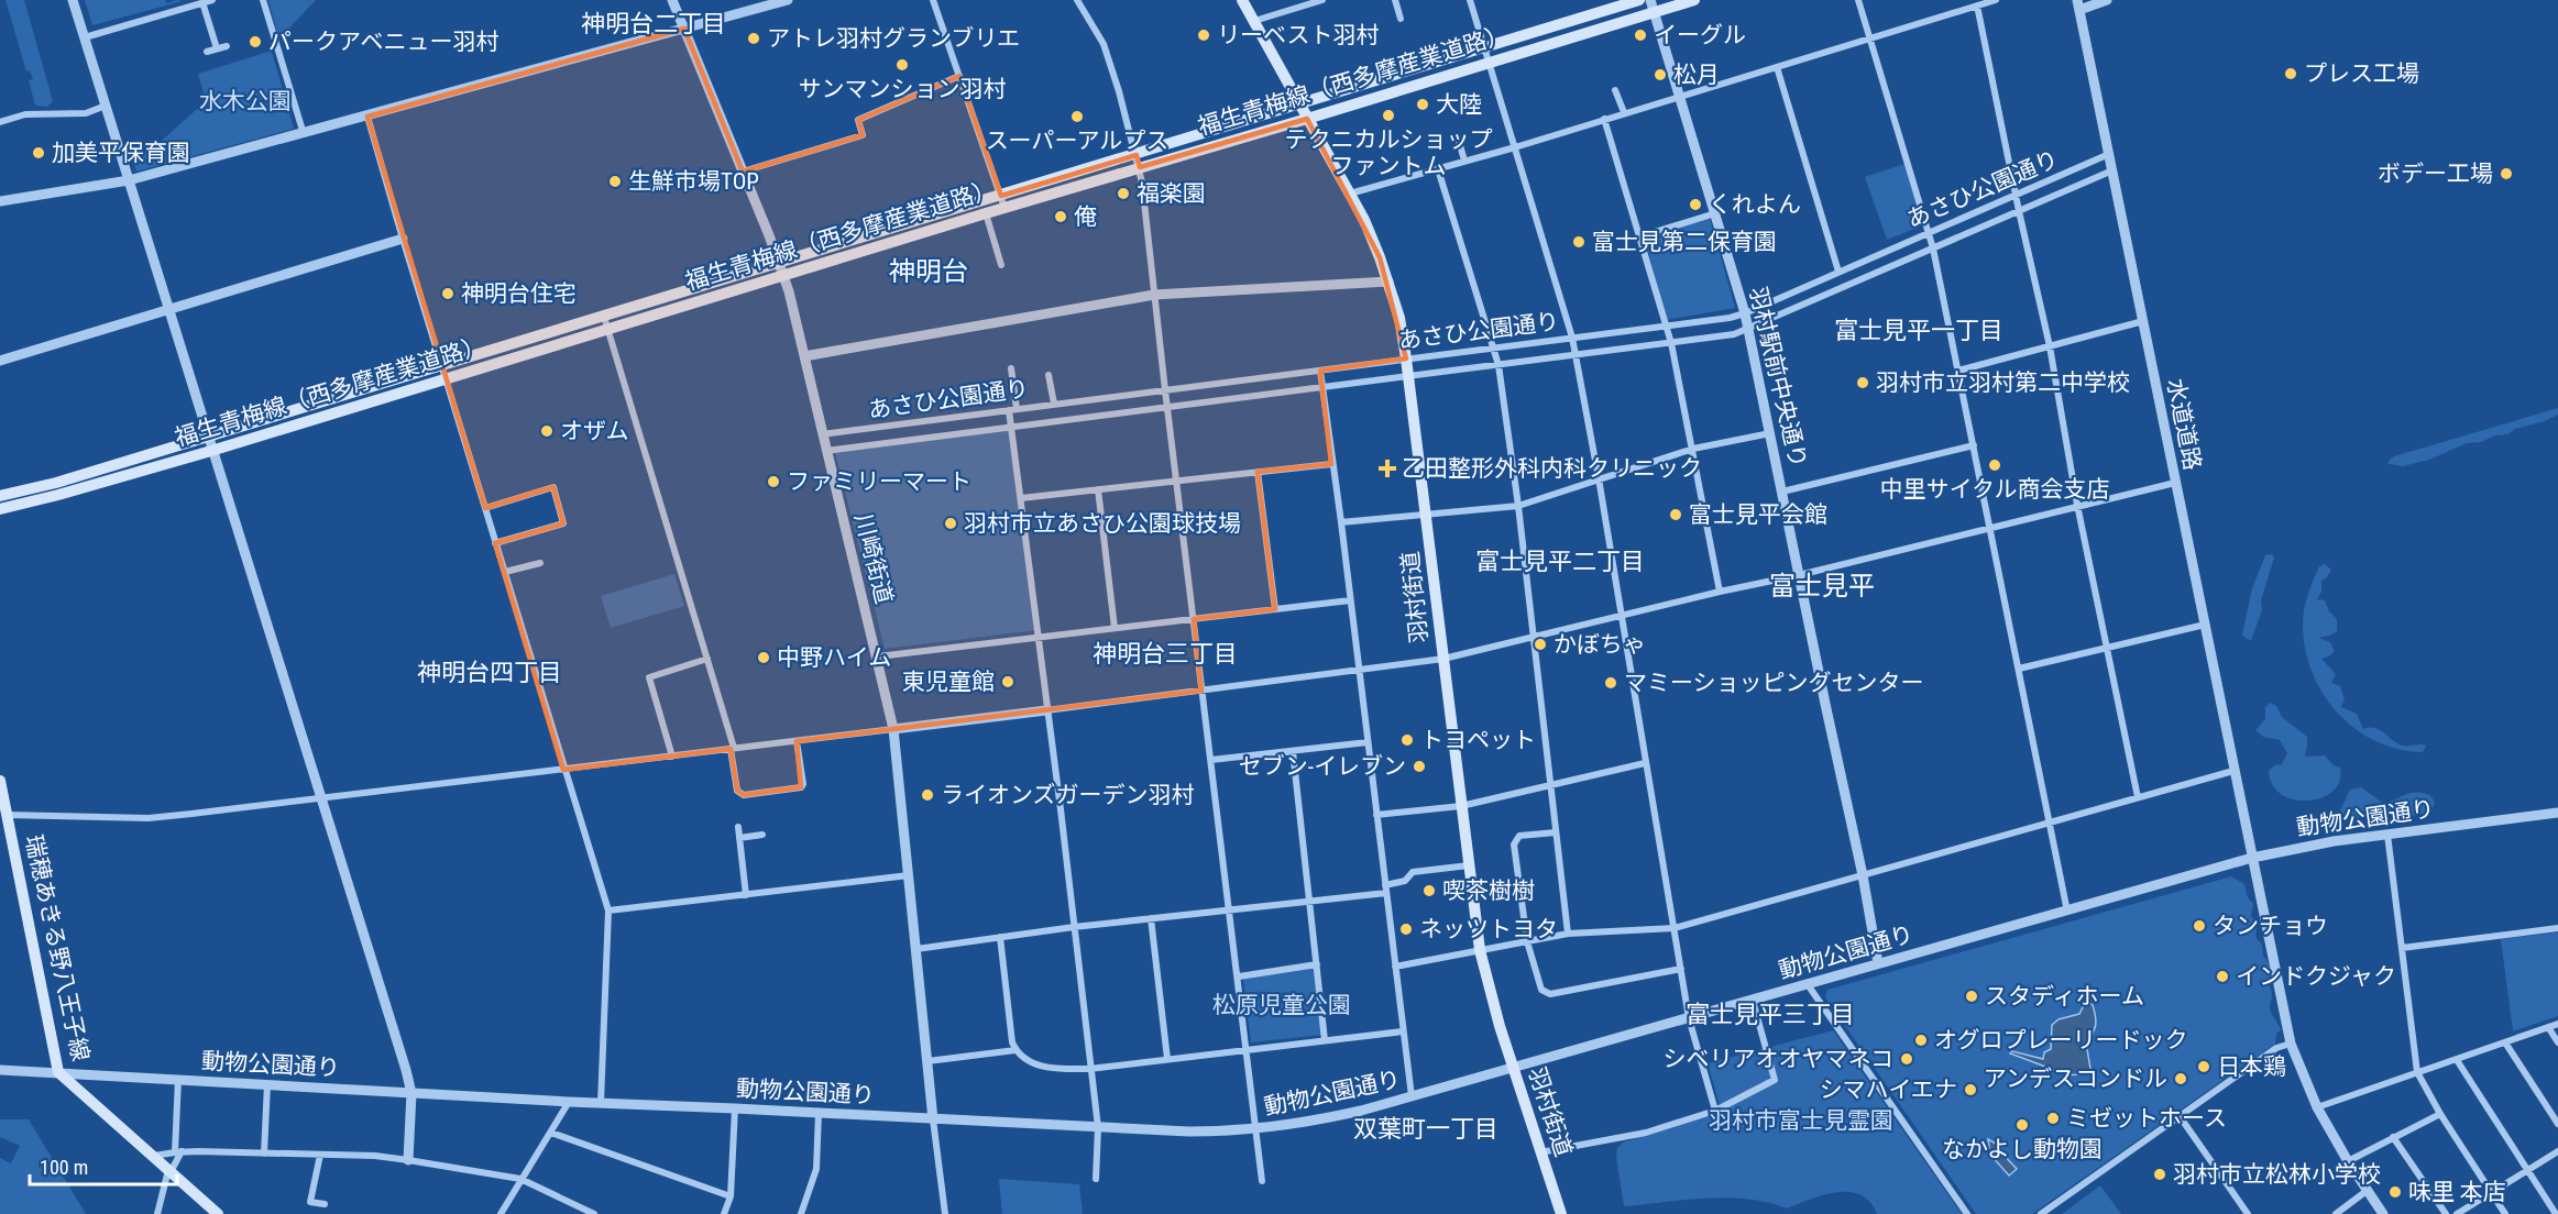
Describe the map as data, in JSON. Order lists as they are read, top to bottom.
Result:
{
  "streets": {
    "main road": ["福生青梅線（西多摩産業道路）", "羽村街道", "瑞穂あきる野八王子線"],
    "street": [
      "あさひ公園通り",
      "羽村駅前中央通り",
      "水道道路",
      "川崎街道",
      "動物公園通り"
    ]
  },
  "crossings": [
    ["福生青梅線（西多摩産業道路）", "羽村駅前中央通り"],
    ["福生青梅線（西多摩産業道路）", "川崎街道"],
    ["福生青梅線（西多摩産業道路）", "羽村街道"],
    ["あさひ公園通り", "羽村駅前中央通り"],
    ["あさひ公園通り", "水道道路"],
    ["あさひ公園通り", "川崎街道"],
    ["あさひ公園通り", "羽村街道"],
    ["羽村駅前中央通り", "動物公園通り"],
    ["水道道路", "動物公園通り"],
    ["川崎街道", "動物公園通り"],
    ["羽村街道", "動物公園通り"],
    ["動物公園通り", "瑞穂あきる野八王子線"]
  ],
  "districts": [
    "神明台二丁目",
    "神明台",
    "富士見平一丁目",
    "富士見平二丁目",
    "富士見平",
    "神明台三丁目",
    "神明台四丁目",
    "富士見平三丁目",
    "双葉町一丁目"
  ],
  "parks": ["水木公園", "松原児童公園", "羽村市富士見霊園"],
  "places": {
    "other": [
      "リーベスト羽村",
      "イーグル",
      "アトレ羽村グランブリエ",
      "パークアベニュー羽村",
      "サンマンション羽村",
      "プレス工場",
      "松月",
      "大陸",
      "テクニカルショップ ファントム",
      "スーパーアルプス",
      "加美平保育園",
      "ボデー工場",
      "生鮮市場TOP",
      "福楽園",
      "くれよん",
      "俺",
      "富士見第二保育園",
      "神明台住宅",
      "羽村市立羽村第二中学校",
      "オザム",
      "中里サイクル商会支店",
      "ファミリーマート",
      "富士見平会館",
      "羽村市立あさひ公園球技場",
      "かぼちゃ",
      "中野ハイム",
      "東児童館",
      "マミーショッピングセンター",
      "トヨペット",
      "セブン-イレブン",
      "ライオンズガーデン羽村",
      "喫茶樹樹",
      "タンチョウ",
      "ネッツトヨタ",
      "インドクジャク",
      "スタディホーム",
      "オグロプレーリードック",
      "シベリアオオヤマネコ",
      "日本鶏",
      "アンデスコンドル",
      "シマハイエナ",
      "ミゼットホース",
      "なかよし動物園",
      "羽村市立松林小学校",
      "味里 本店"
    ],
    "health": ["乙田整形外科内科クリニック"]
  },
  "scale_bar": "100 m"
}
